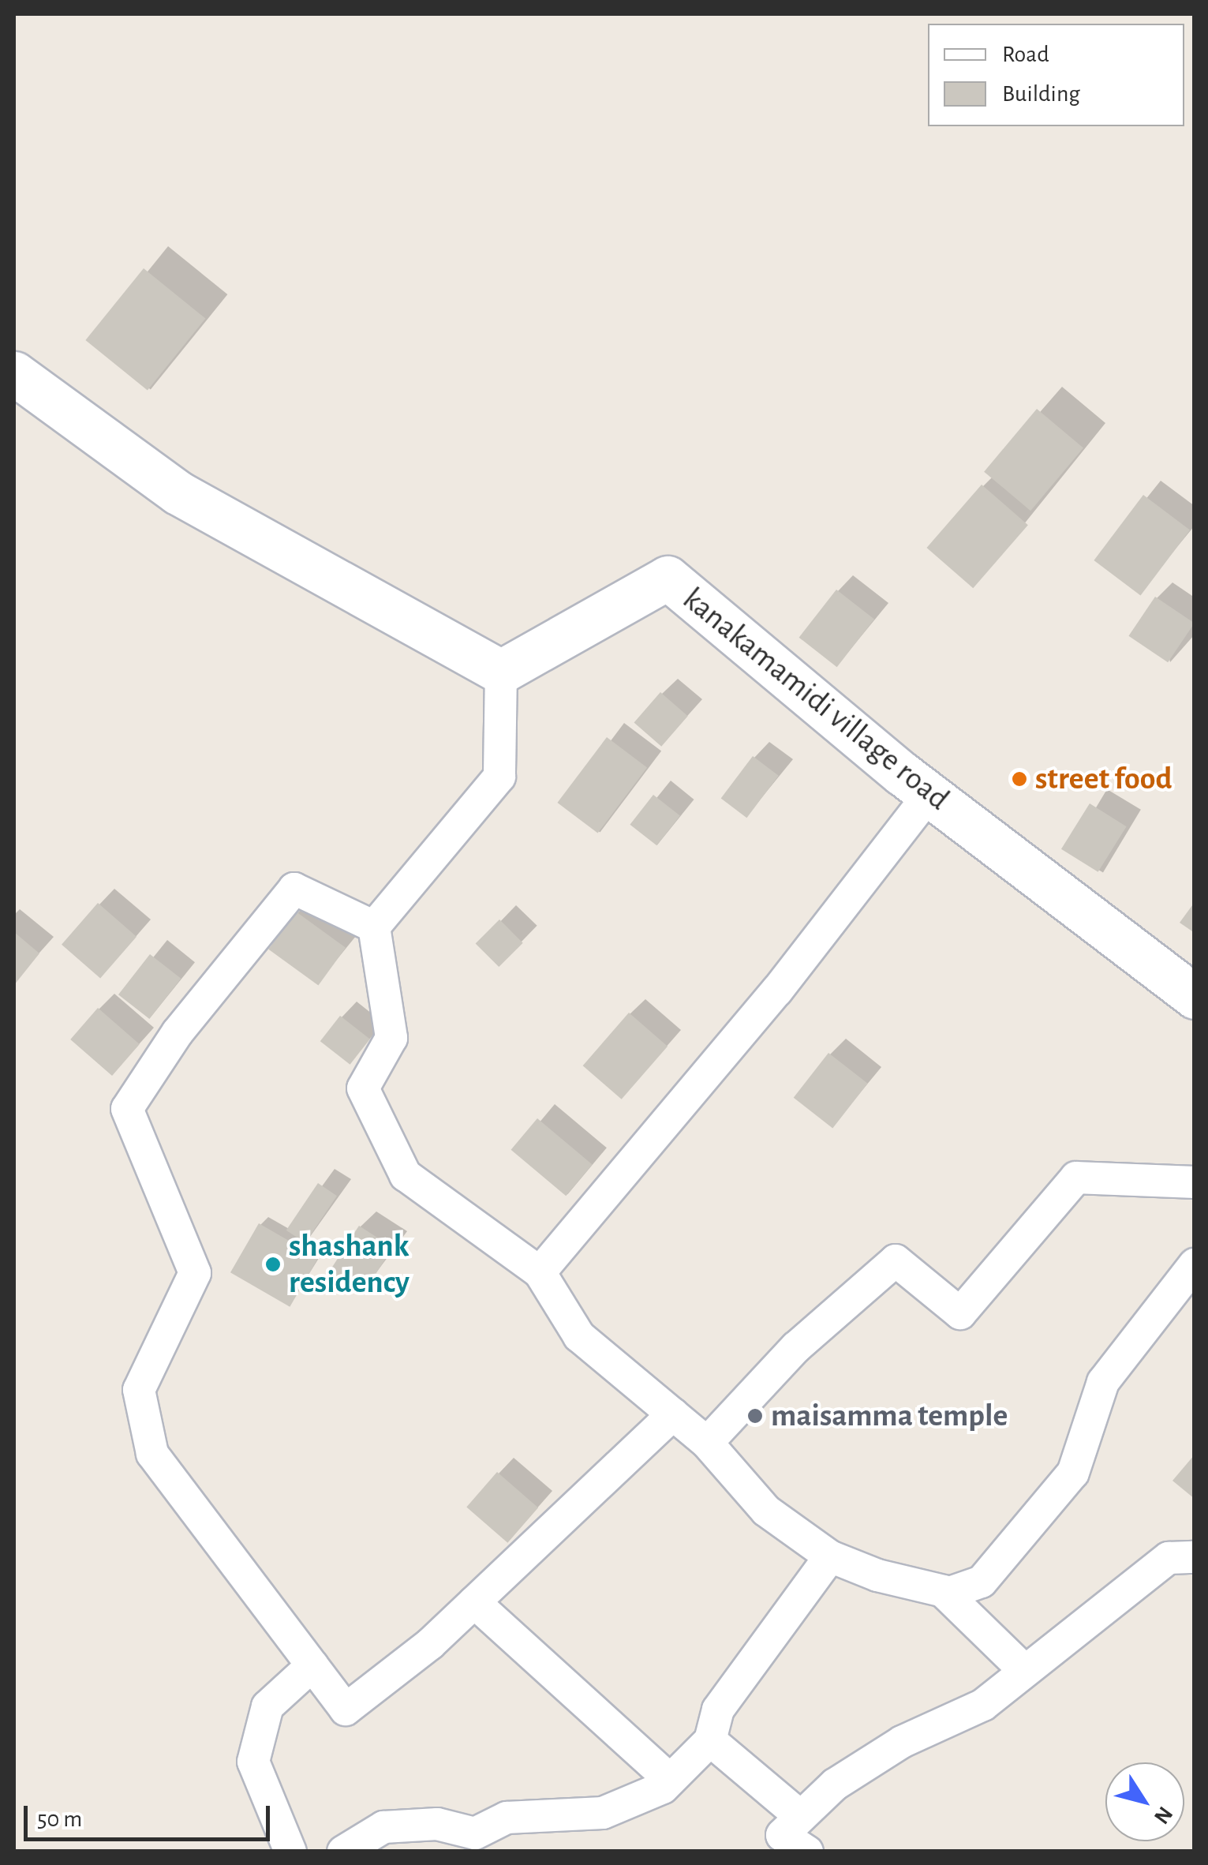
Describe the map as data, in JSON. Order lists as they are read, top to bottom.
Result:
{
  "streets": {
    "street": ["kanakamamidi village road"]
  },
  "places": ["street food", "shashank residency", "maisamma temple"],
  "legend": ["Road", "Building"],
  "scale_bar": "50 m",
  "north": "bottom right"
}
